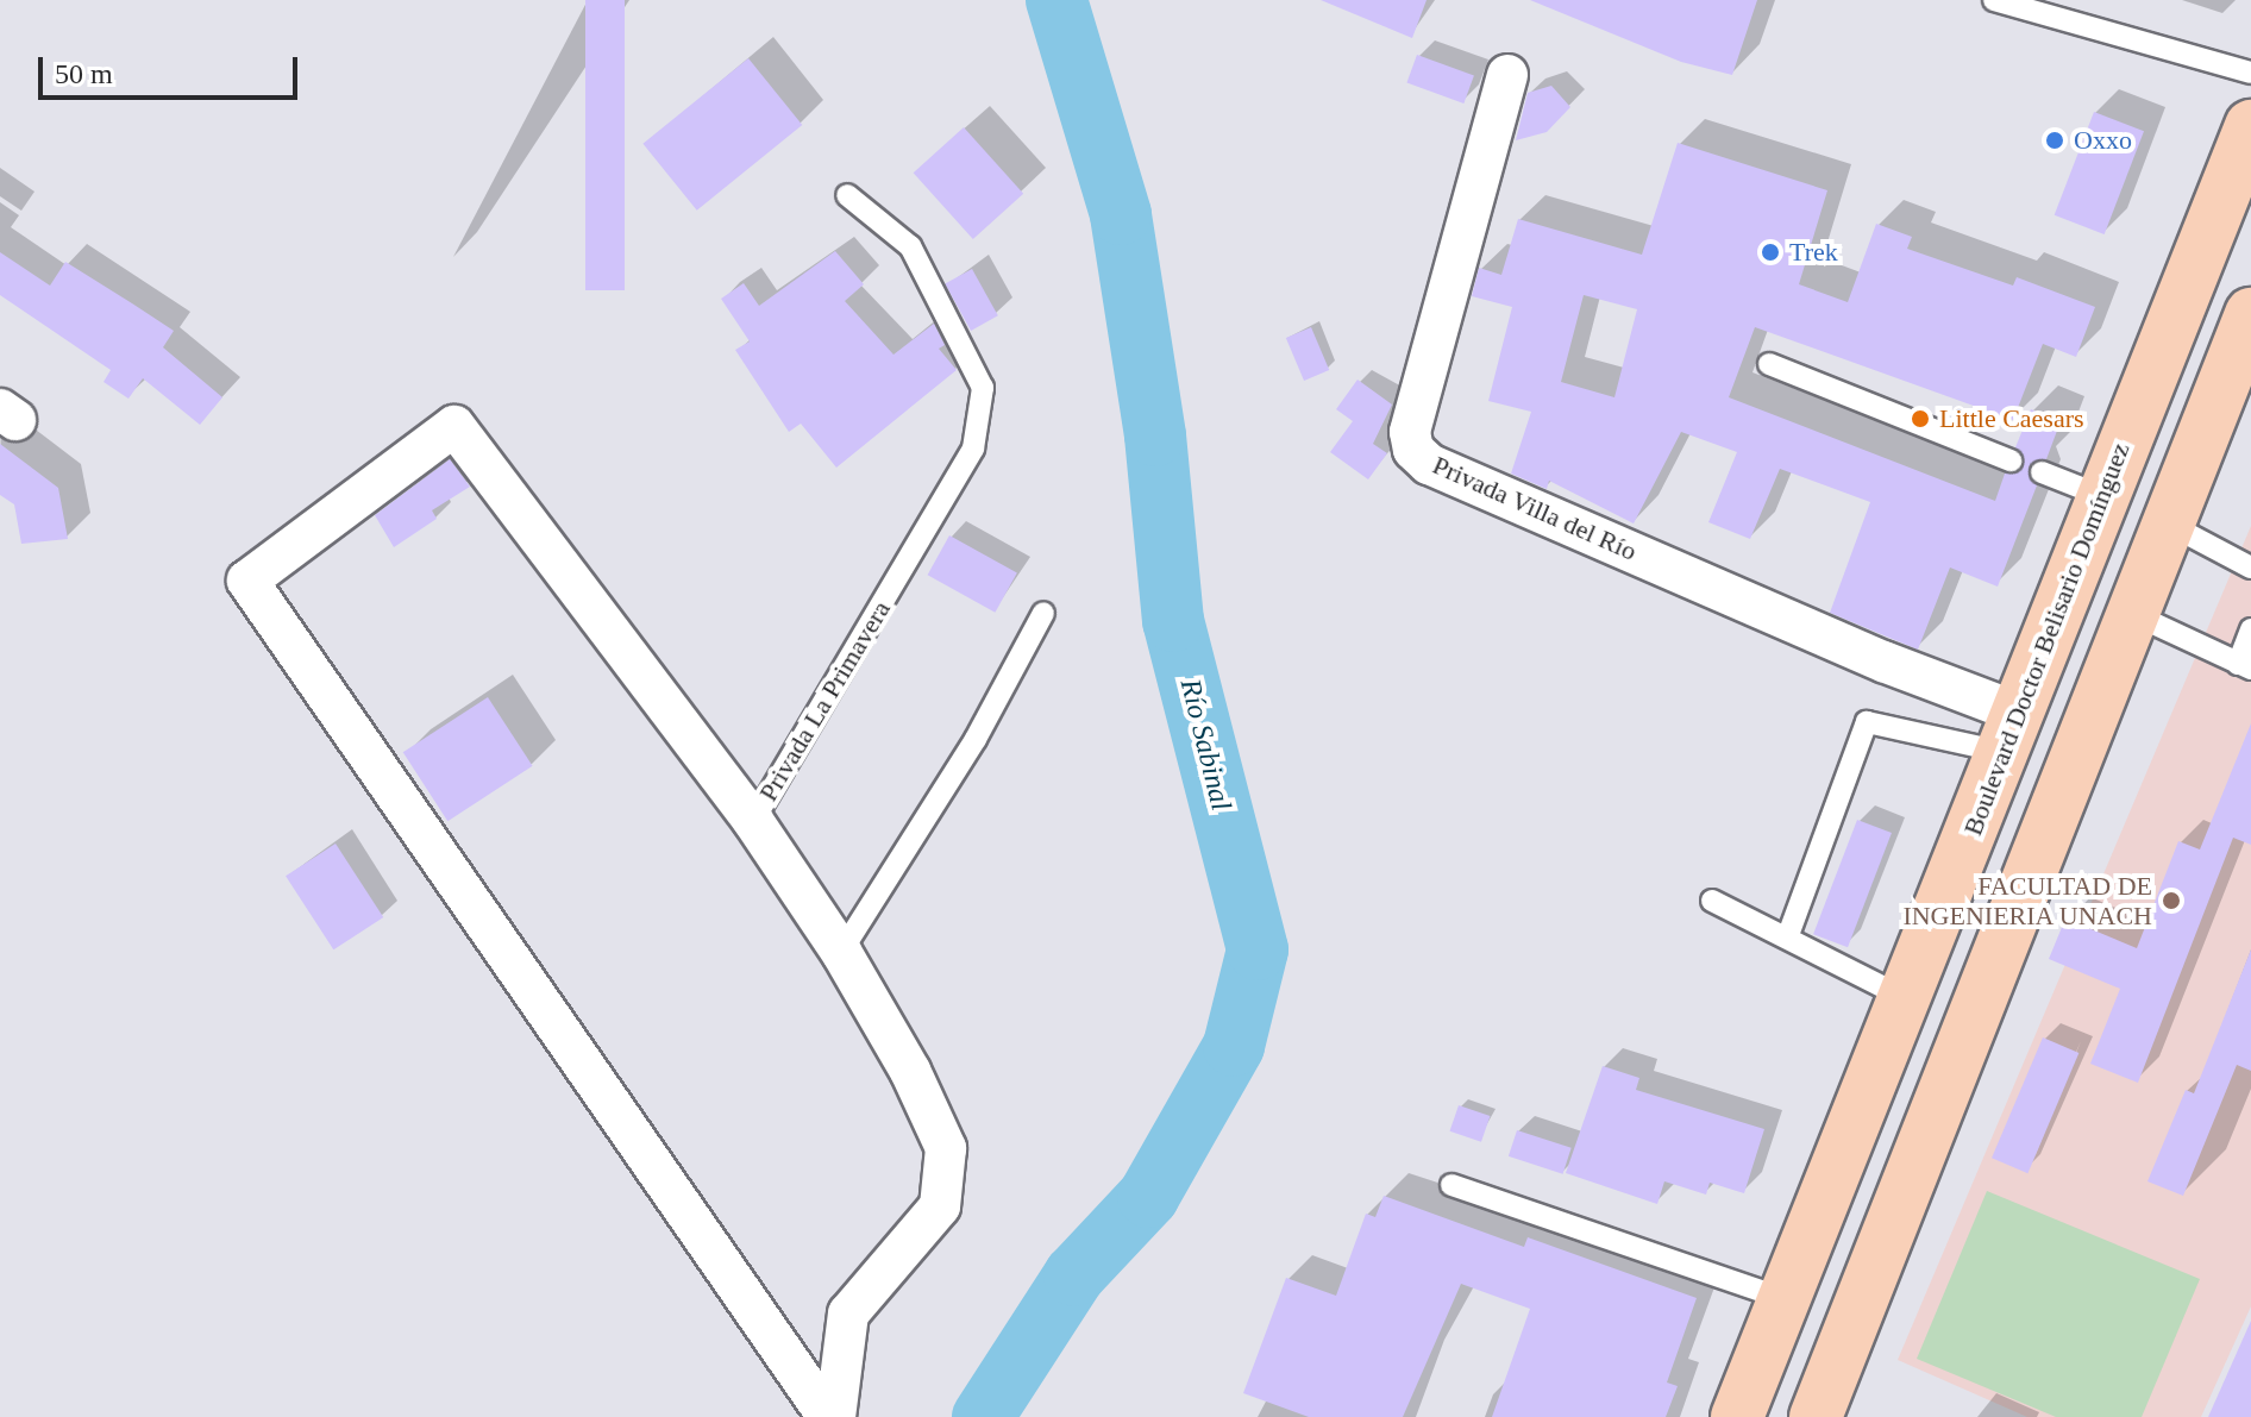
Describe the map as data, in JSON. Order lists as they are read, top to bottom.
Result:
{
  "streets": {
    "main road": ["Boulevard Doctor Belisario Domínguez"],
    "street": ["Privada Villa del Río", "Privada La Primavera"]
  },
  "crossings": [
    ["Privada Villa del Río", "Boulevard Doctor Belisario Domínguez"]
  ],
  "water": ["Río Sabinal"],
  "places": [
    "Oxxo",
    "Trek",
    "Little Caesars",
    "FACULTAD DE INGENIERIA UNACH"
  ],
  "scale_bar": "50 m"
}
